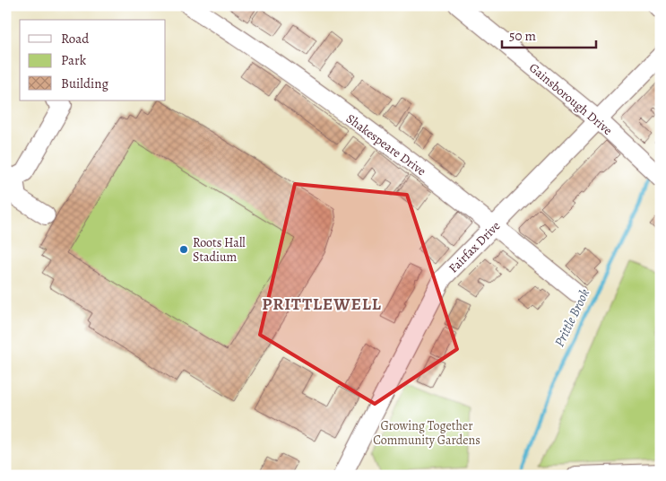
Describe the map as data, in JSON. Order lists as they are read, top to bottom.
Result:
{
  "streets": {
    "street": ["Gainsborough Drive", "Shakespeare Drive", "Fairfax Drive"]
  },
  "crossings": [
    ["Gainsborough Drive", "Fairfax Drive"],
    ["Shakespeare Drive", "Fairfax Drive"]
  ],
  "districts": ["PRITTLEWELL"],
  "water": ["Prittle Brook"],
  "parks": ["Growing Together Community Gardens"],
  "places": ["Roots Hall Stadium"],
  "legend": ["Road", "Park", "Building"],
  "scale_bar": "50 m"
}
